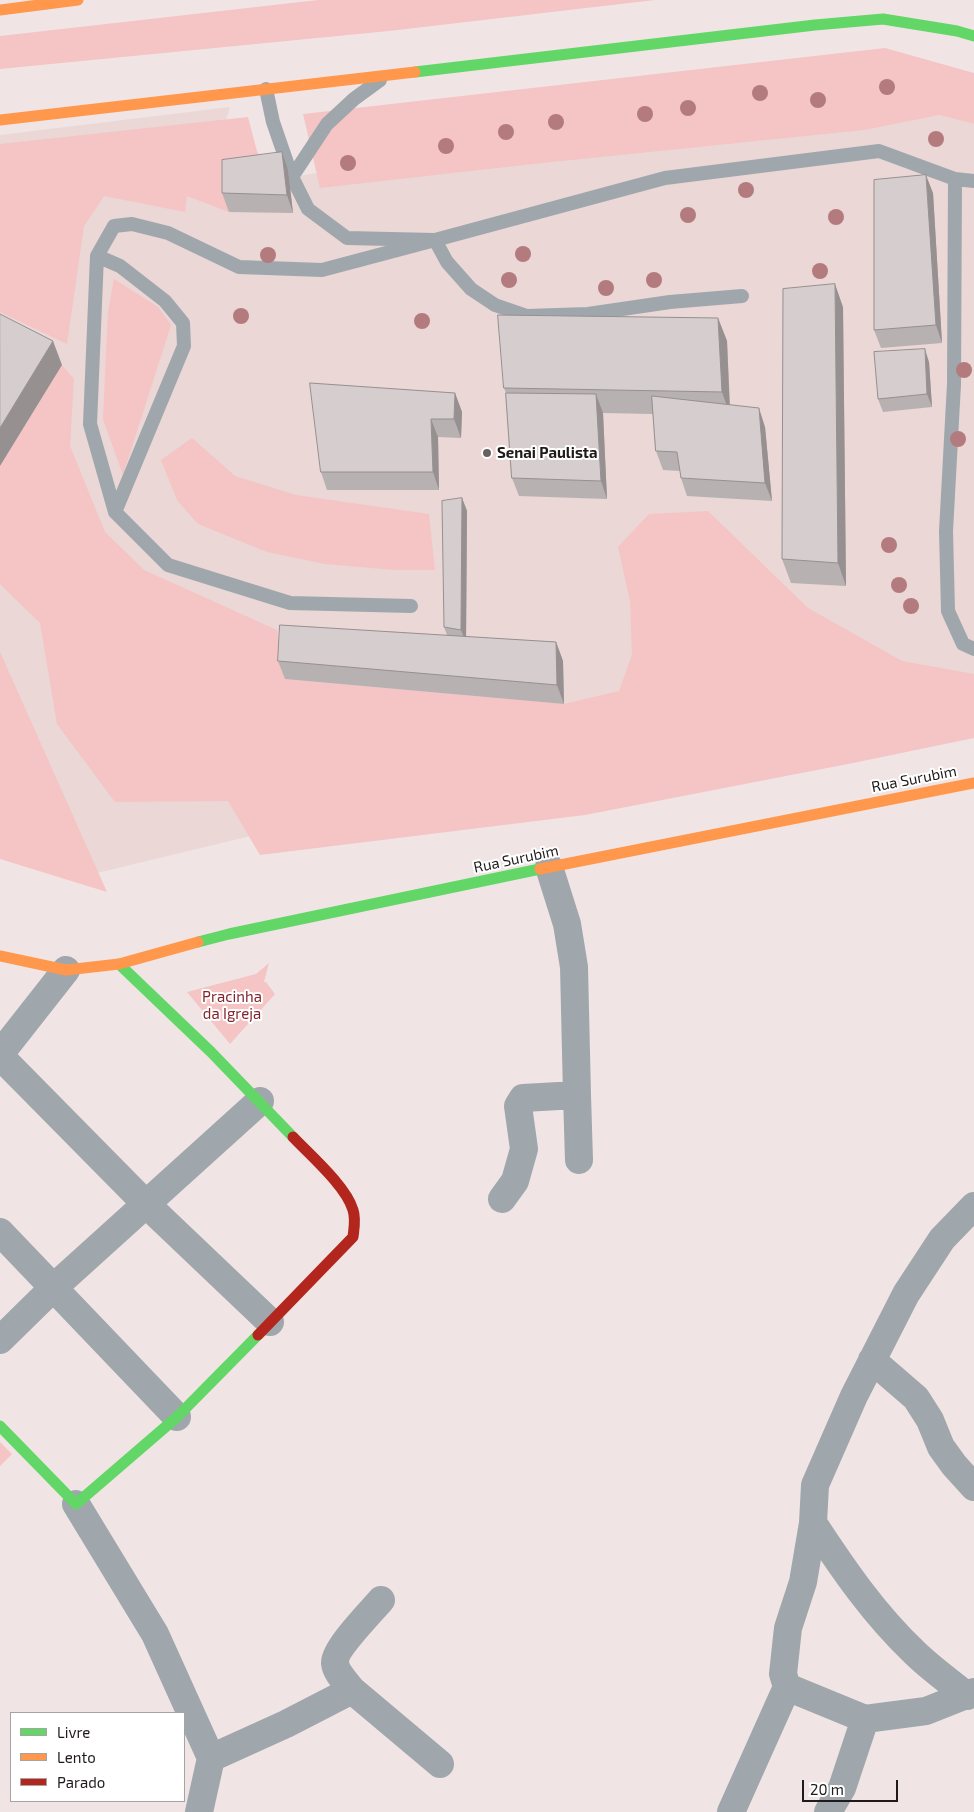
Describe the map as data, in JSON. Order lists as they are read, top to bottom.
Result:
{
  "streets": {
    "main road": ["Rua Surubim"]
  },
  "parks": ["Pracinha da Igreja"],
  "places": ["Senai Paulista"],
  "legend": ["Livre", "Lento", "Parado"],
  "scale_bar": "20 m"
}
